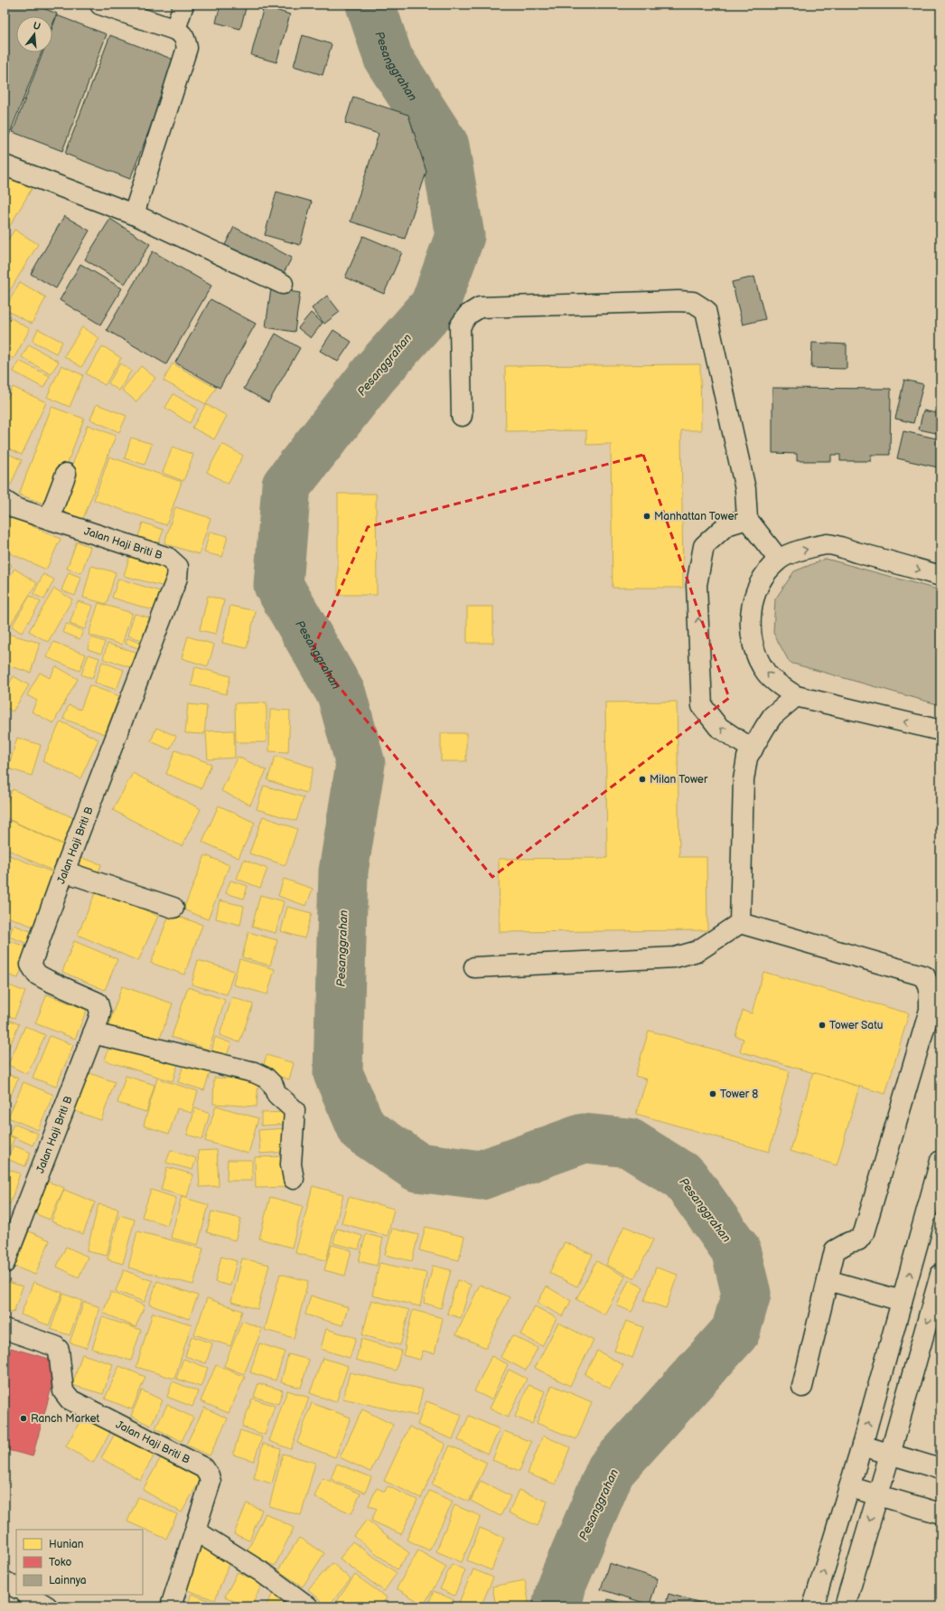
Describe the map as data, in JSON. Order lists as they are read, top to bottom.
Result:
{
  "streets": {
    "street": ["Jalan Haji Briti B"]
  },
  "water": ["Pesanggrahan"],
  "places": [
    "Manhattan Tower",
    "Milan Tower",
    "Tower Satu",
    "Tower 8",
    "Ranch Market"
  ],
  "legend": ["Hunian", "Toko", "Lainnya"],
  "north": "top"
}
